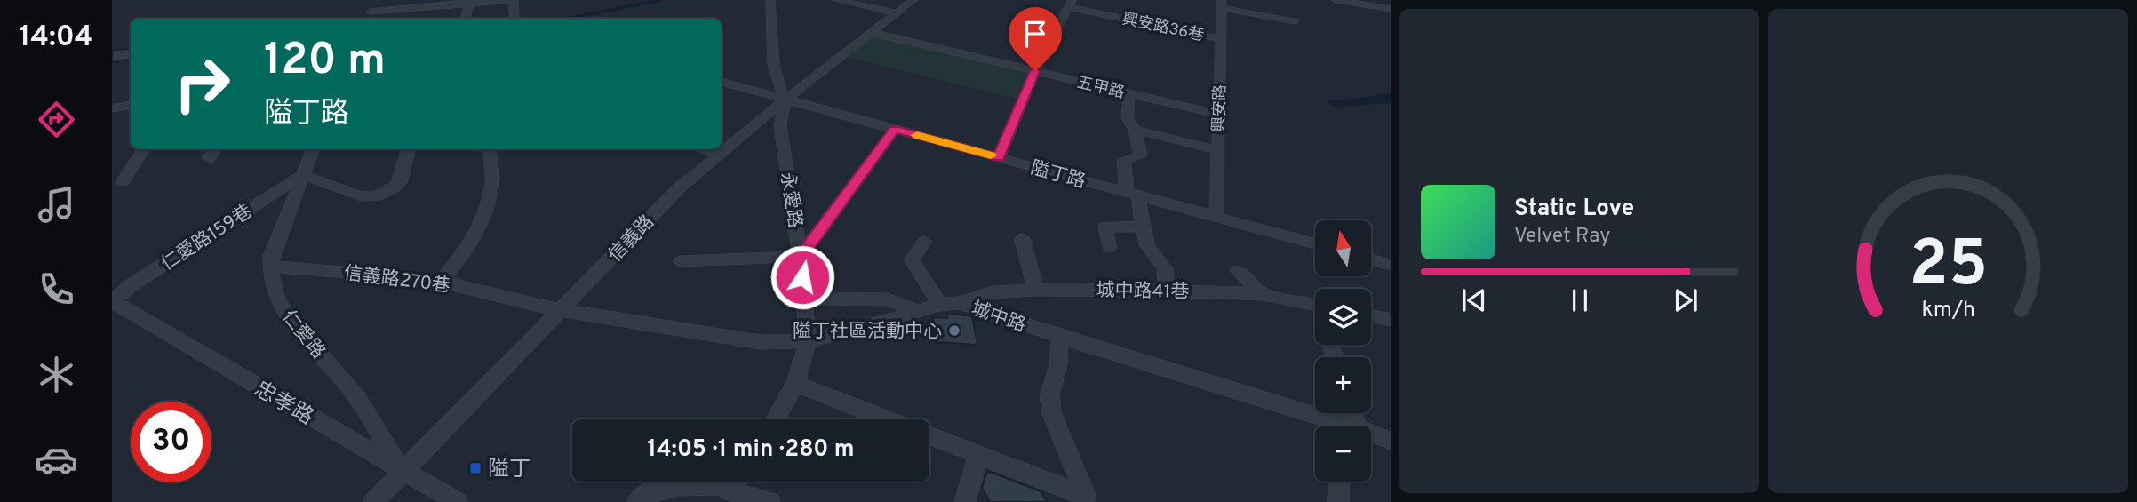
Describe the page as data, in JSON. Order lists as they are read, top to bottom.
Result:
{
  "streets": {
    "street": [
      "興安路36巷",
      "五甲路",
      "興安路",
      "隘丁路",
      "永愛路",
      "仁愛路159巷",
      "信義路",
      "信義路270巷",
      "城中路41巷",
      "城中路",
      "仁愛路",
      "忠孝路"
    ]
  },
  "crossings": [
    ["興安路36巷", "興安路"],
    ["五甲路", "興安路"],
    ["五甲路", "信義路"],
    ["興安路", "隘丁路"],
    ["隘丁路", "永愛路"],
    ["隘丁路", "信義路"],
    ["永愛路", "信義路"],
    ["永愛路", "城中路"],
    ["仁愛路159巷", "忠孝路"],
    ["信義路", "信義路270巷"],
    ["信義路", "城中路"],
    ["信義路", "仁愛路"],
    ["信義路", "忠孝路"],
    ["信義路270巷", "城中路"],
    ["信義路270巷", "仁愛路"],
    ["城中路41巷", "城中路"],
    ["仁愛路", "忠孝路"]
  ],
  "places": {
    "other": ["隘丁社區活動中心"],
    "transit": ["隘丁"]
  },
  "north": "top",
  "page": {
    "tabs": "14:04",
    "turn": ["120 m", "隘丁路"],
    "song": ["Static Love", "Velvet Ray"],
    "map_buttons": ["+", "−"],
    "limit": "30",
    "trip": "14:05 · 1 min · 280 m",
    "gauge": ["25", "km/h"]
  }
}
